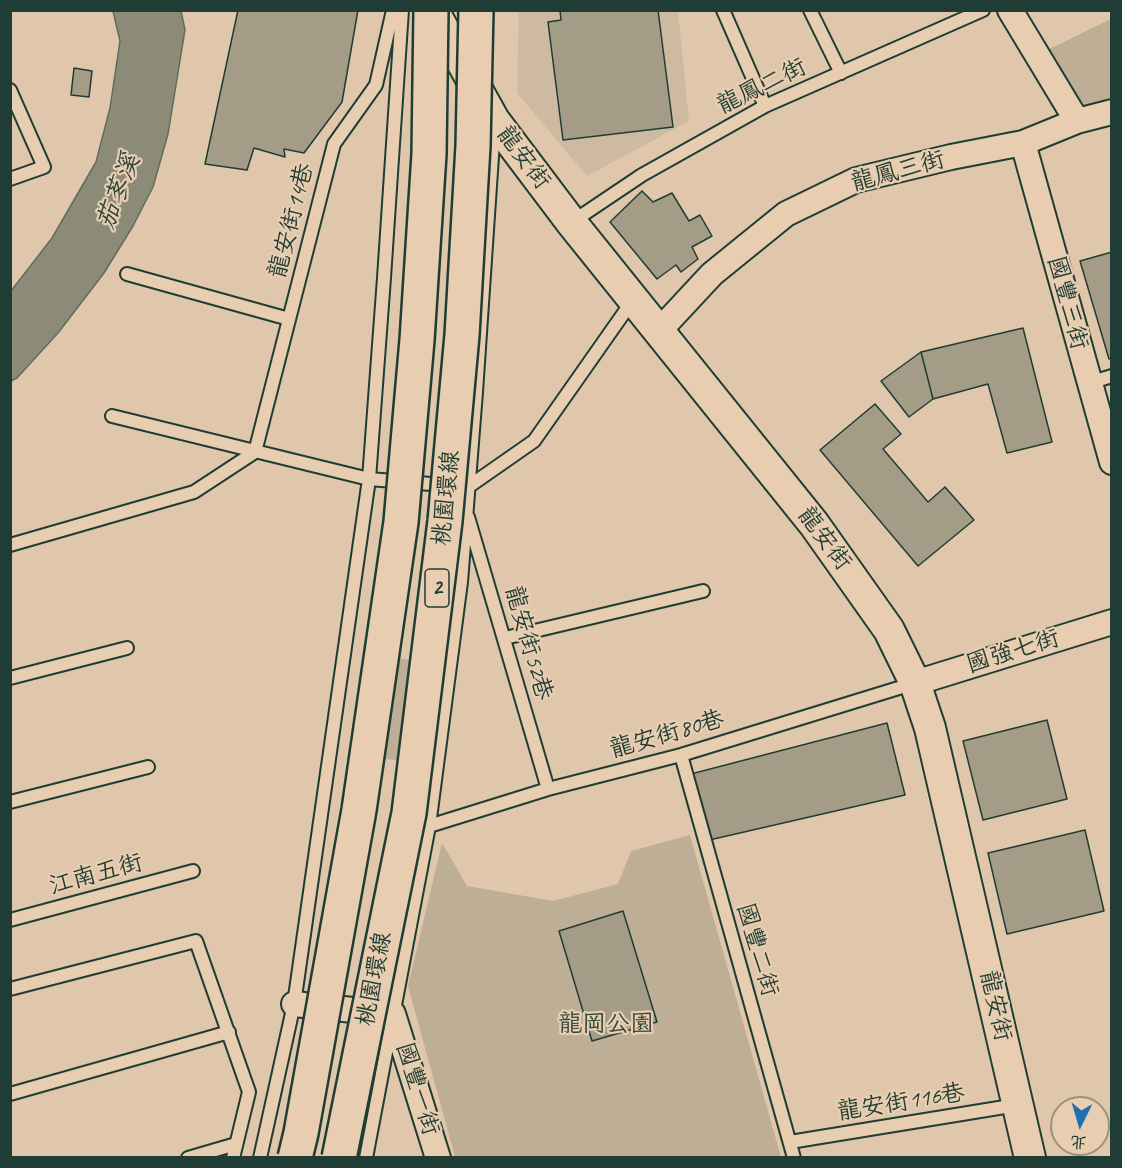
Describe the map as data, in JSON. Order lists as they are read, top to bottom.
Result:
{
  "streets": {
    "highway": ["桃園環線", "2"],
    "street": [
      "龍安街",
      "龍鳳三街",
      "國豐三街",
      "國強七街",
      "國豐一街"
    ],
    "lane": [
      "龍鳳二街",
      "龍安街14巷",
      "龍安街52巷",
      "龍安街80巷",
      "江南五街",
      "國豐二街",
      "龍安街116巷"
    ]
  },
  "crossings": [
    ["龍鳳二街", "龍安街"],
    ["龍安街", "龍鳳三街"],
    ["龍安街", "桃園環線"],
    ["龍安街", "國強七街"],
    ["龍安街", "龍安街80巷"],
    ["龍安街", "龍安街116巷"],
    ["龍鳳三街", "國豐三街"],
    ["龍安街52巷", "龍安街80巷"],
    ["國強七街", "龍安街80巷"],
    ["龍安街80巷", "國豐二街"],
    ["國豐二街", "龍安街116巷"]
  ],
  "water": ["茄苳溪"],
  "parks": ["龍岡公園"],
  "north": "bottom"
}
